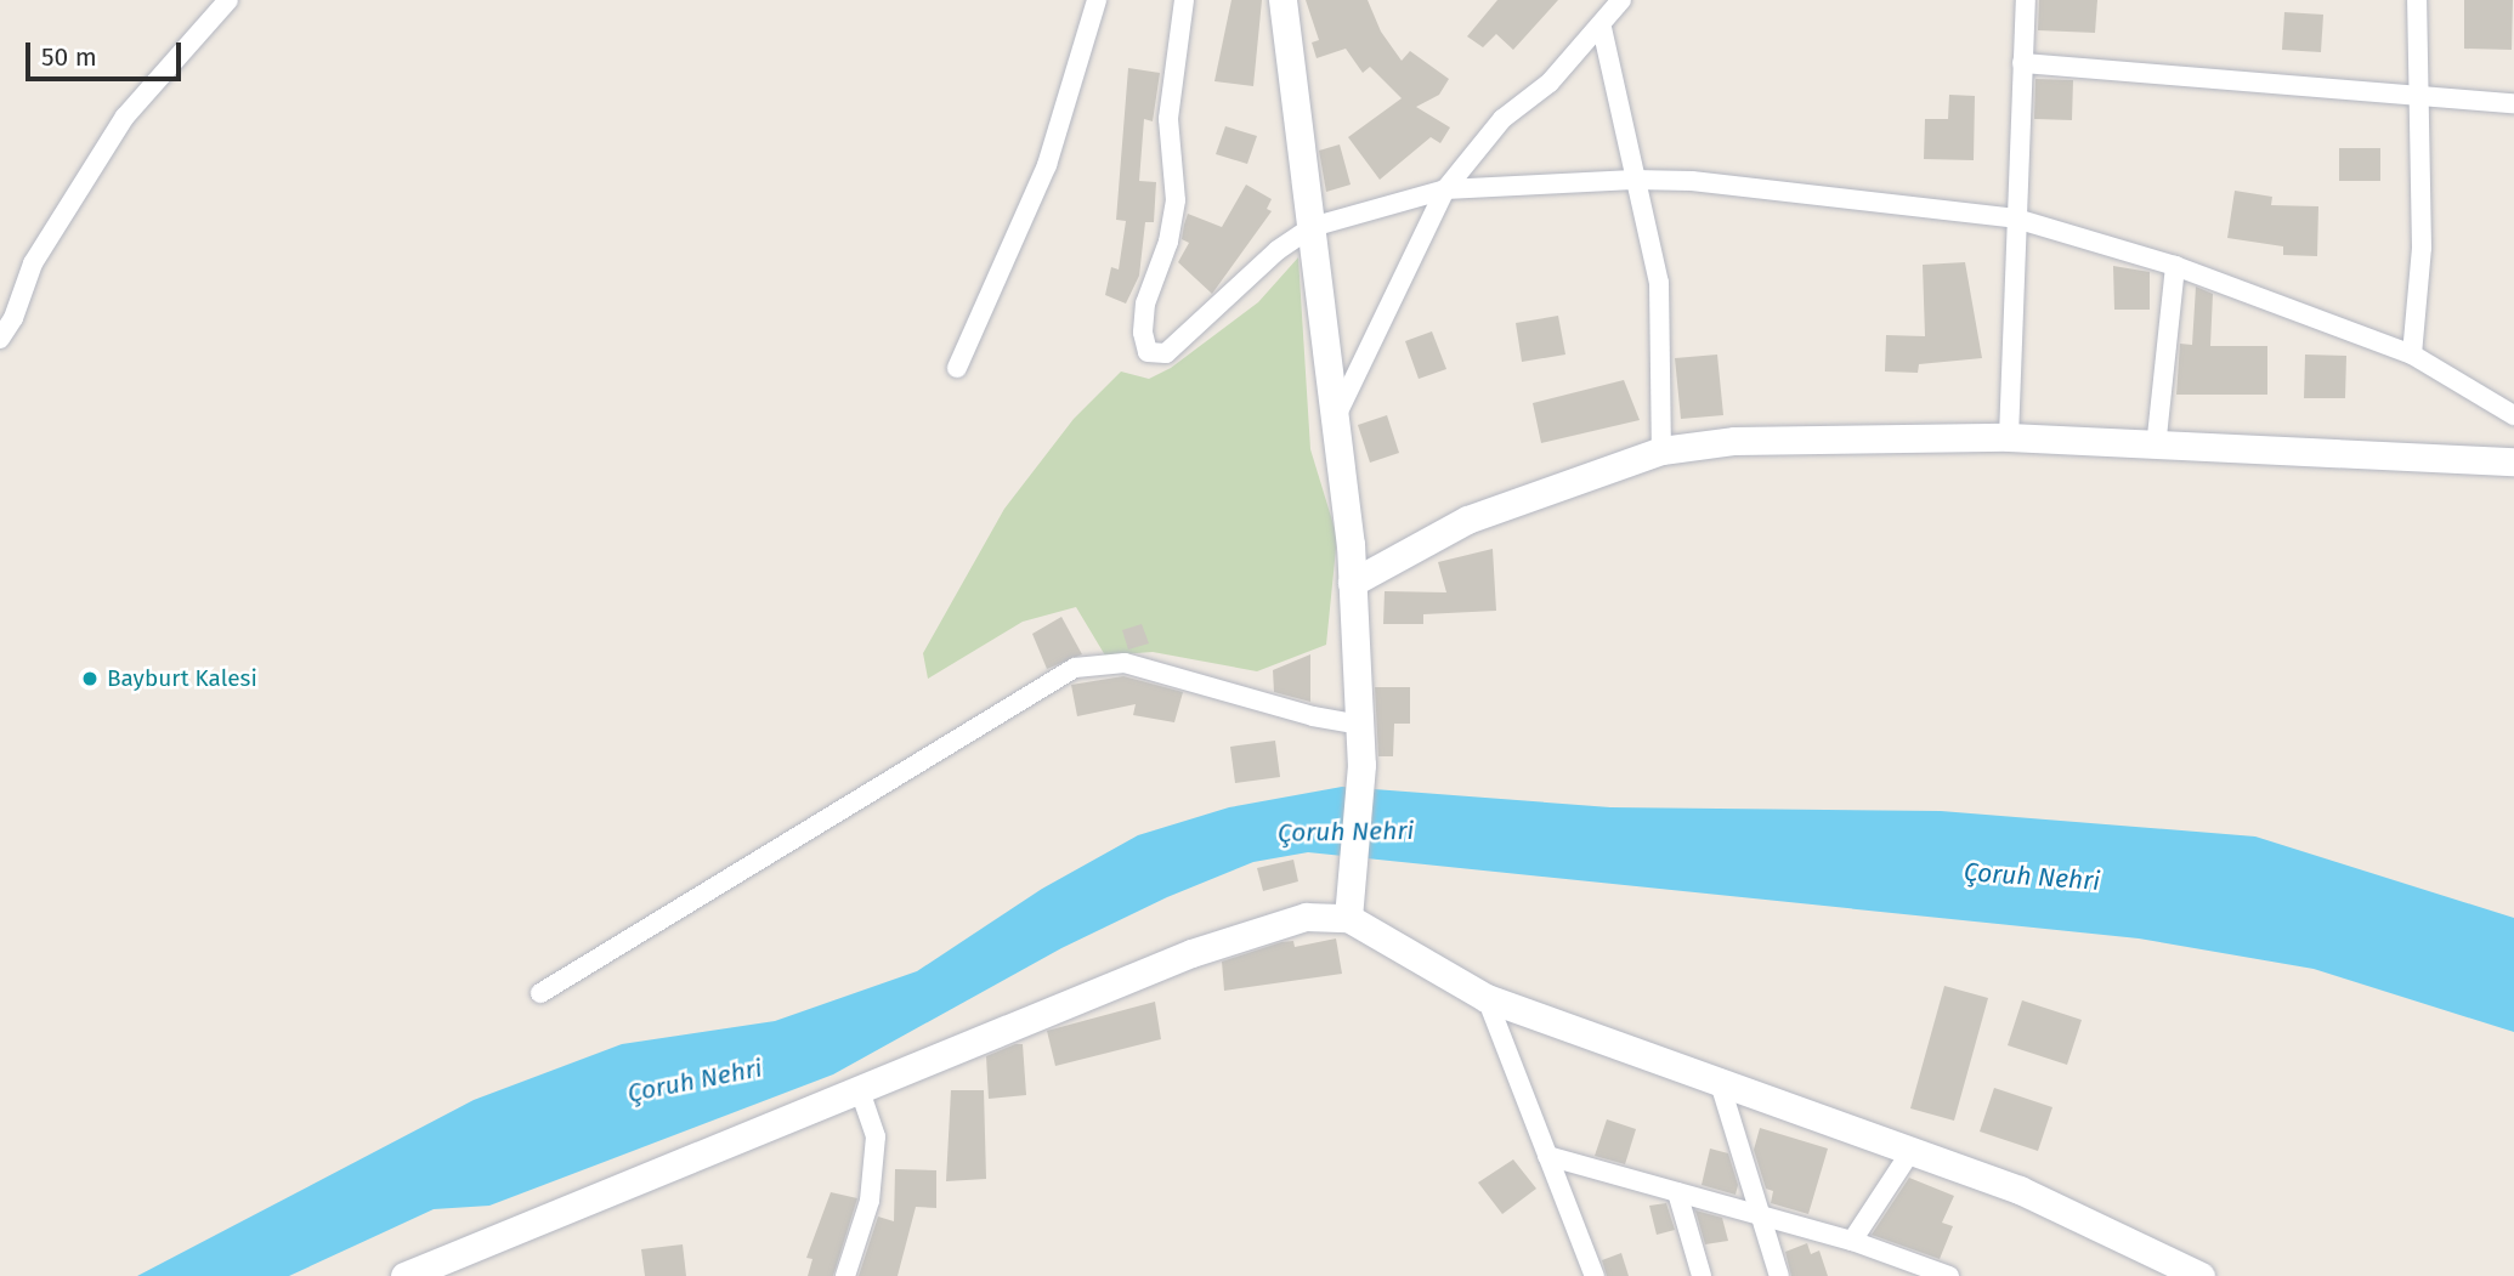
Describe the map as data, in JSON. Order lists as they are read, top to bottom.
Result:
{
  "water": ["Çoruh Nehri"],
  "places": ["Bayburt Kalesi"],
  "scale_bar": "50 m"
}
